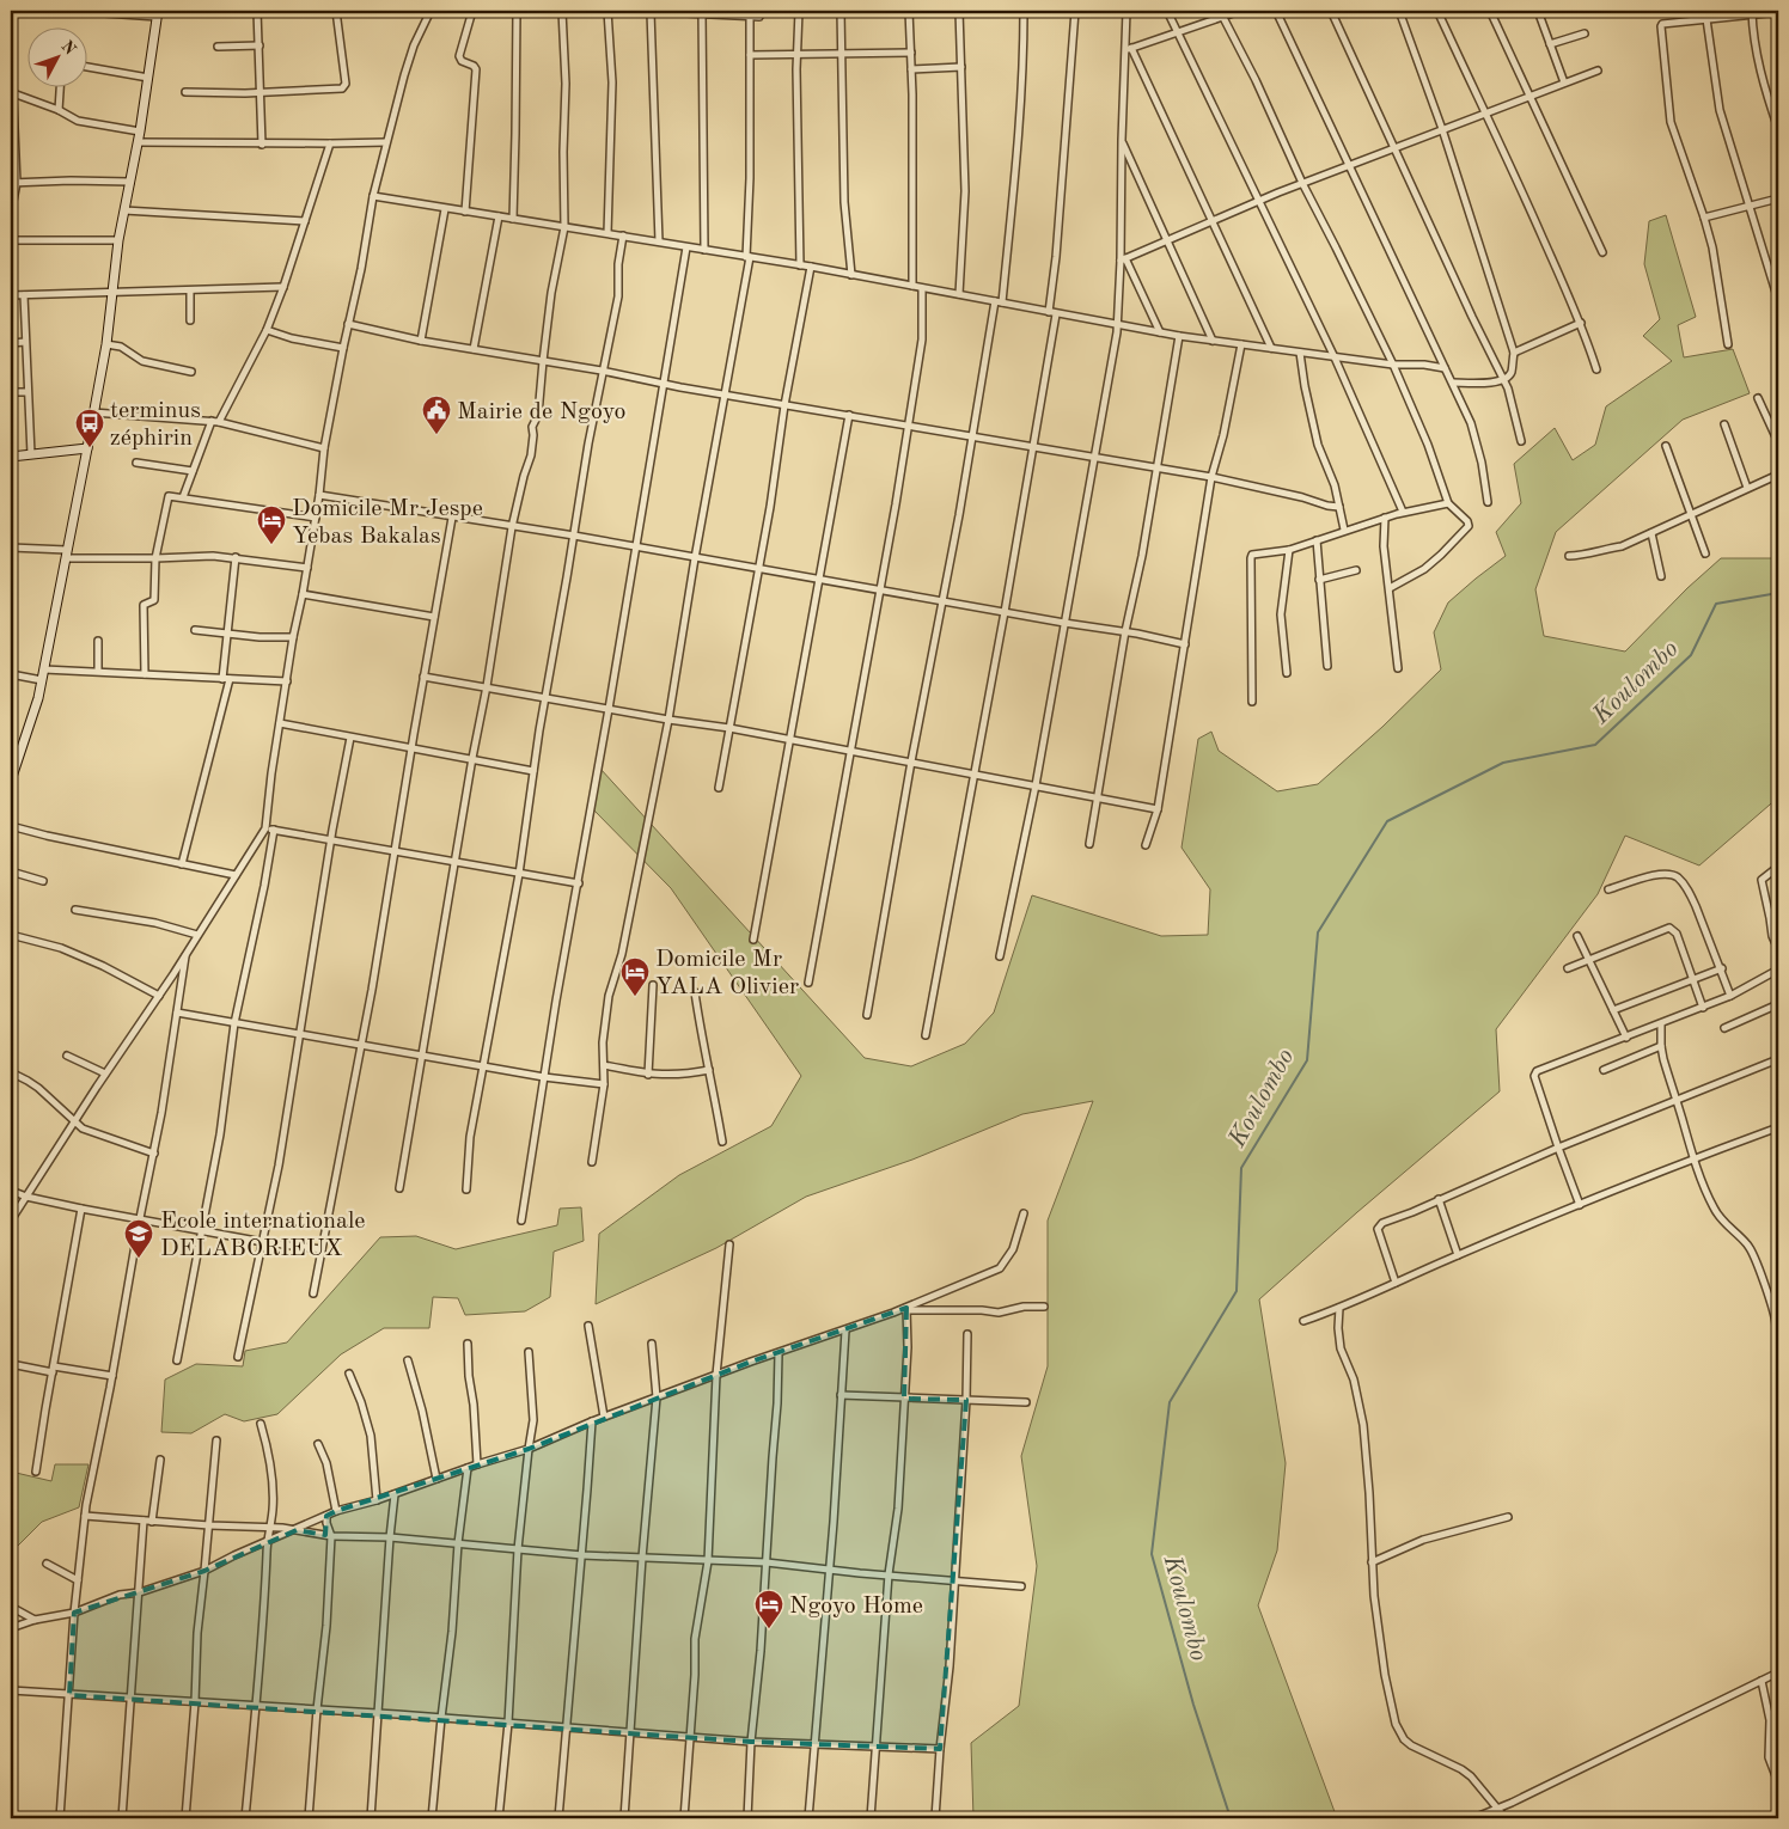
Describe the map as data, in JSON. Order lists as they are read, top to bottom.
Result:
{
  "water": ["Koulombo"],
  "places": {
    "public building": ["Mairie de Ngoyo"],
    "bus stop": ["terminus zéphirin"],
    "hotel": ["Domicile Mr Jespe Yebas Bakalas", "Domicile Mr YALA Olivier", "Ngoyo Home"],
    "school or university": ["Ecole internationale DELABORIEUX"]
  },
  "north": "top right"
}
